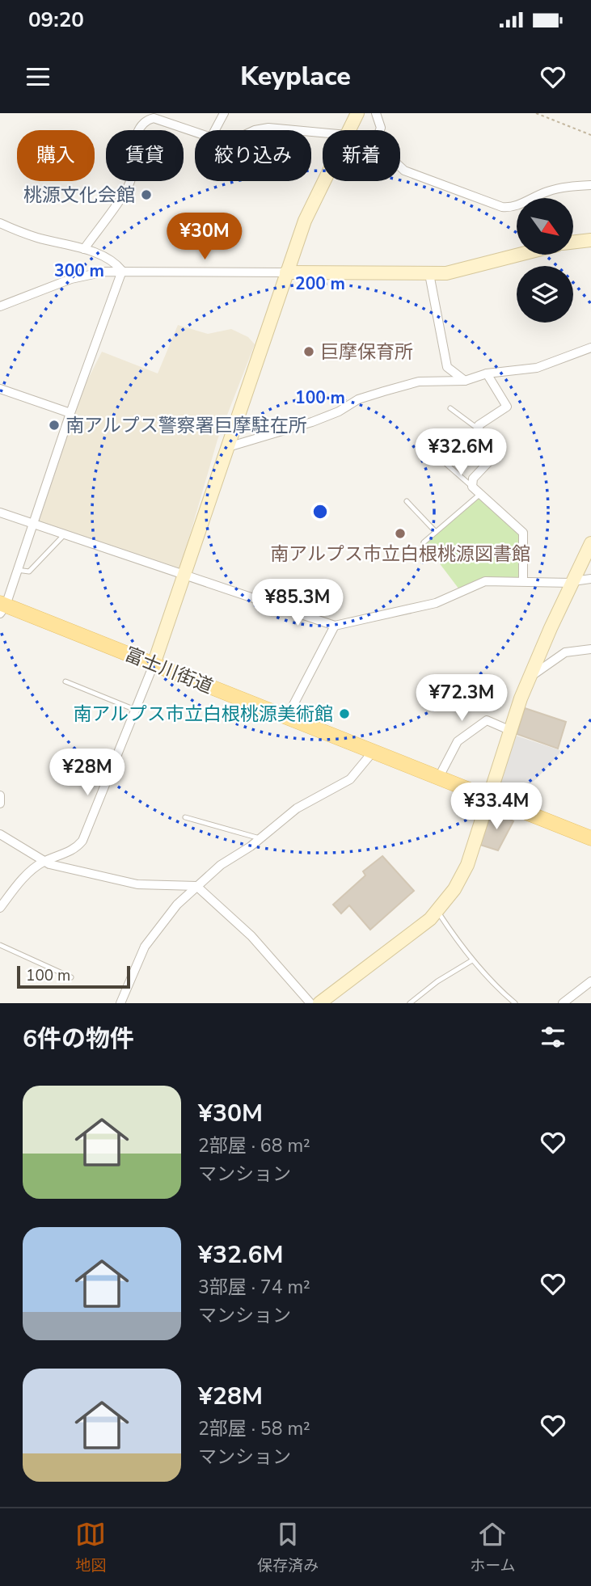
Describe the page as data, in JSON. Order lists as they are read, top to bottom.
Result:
{
  "streets": {
    "main road": ["富士川街道"]
  },
  "places": [
    "桃源文化会館",
    "巨摩保育所",
    "南アルプス警察署巨摩駐在所",
    "南アルプス市立白根桃源図書館",
    "南アルプス市立白根桃源美術館"
  ],
  "scale_bar": "100 m",
  "north": "bottom right",
  "page": {
    "status": "09:20",
    "header": "Keyplace",
    "chip": [
      "購入",
      "賃貸",
      "絞り込み",
      "新着"
    ],
    "price": [
      "¥30M",
      "¥32.6M",
      "¥85.3M",
      "¥72.3M",
      "¥28M",
      "¥33.4M"
    ],
    "scale": "100 m",
    "heading": "6件の物件",
    "list": [
      {
        "name": "¥30M",
        "note": "2部屋 · 68 m² · マンション"
      },
      {
        "name": "¥32.6M",
        "note": "3部屋 · 74 m² · マンション"
      },
      {
        "name": "¥28M",
        "note": "2部屋 · 58 m² · マンション"
      }
    ],
    "tabs": ["地図", "保存済み", "ホーム"]
  },
  "rings": ["300 m", "200 m", "100 m"]
}
